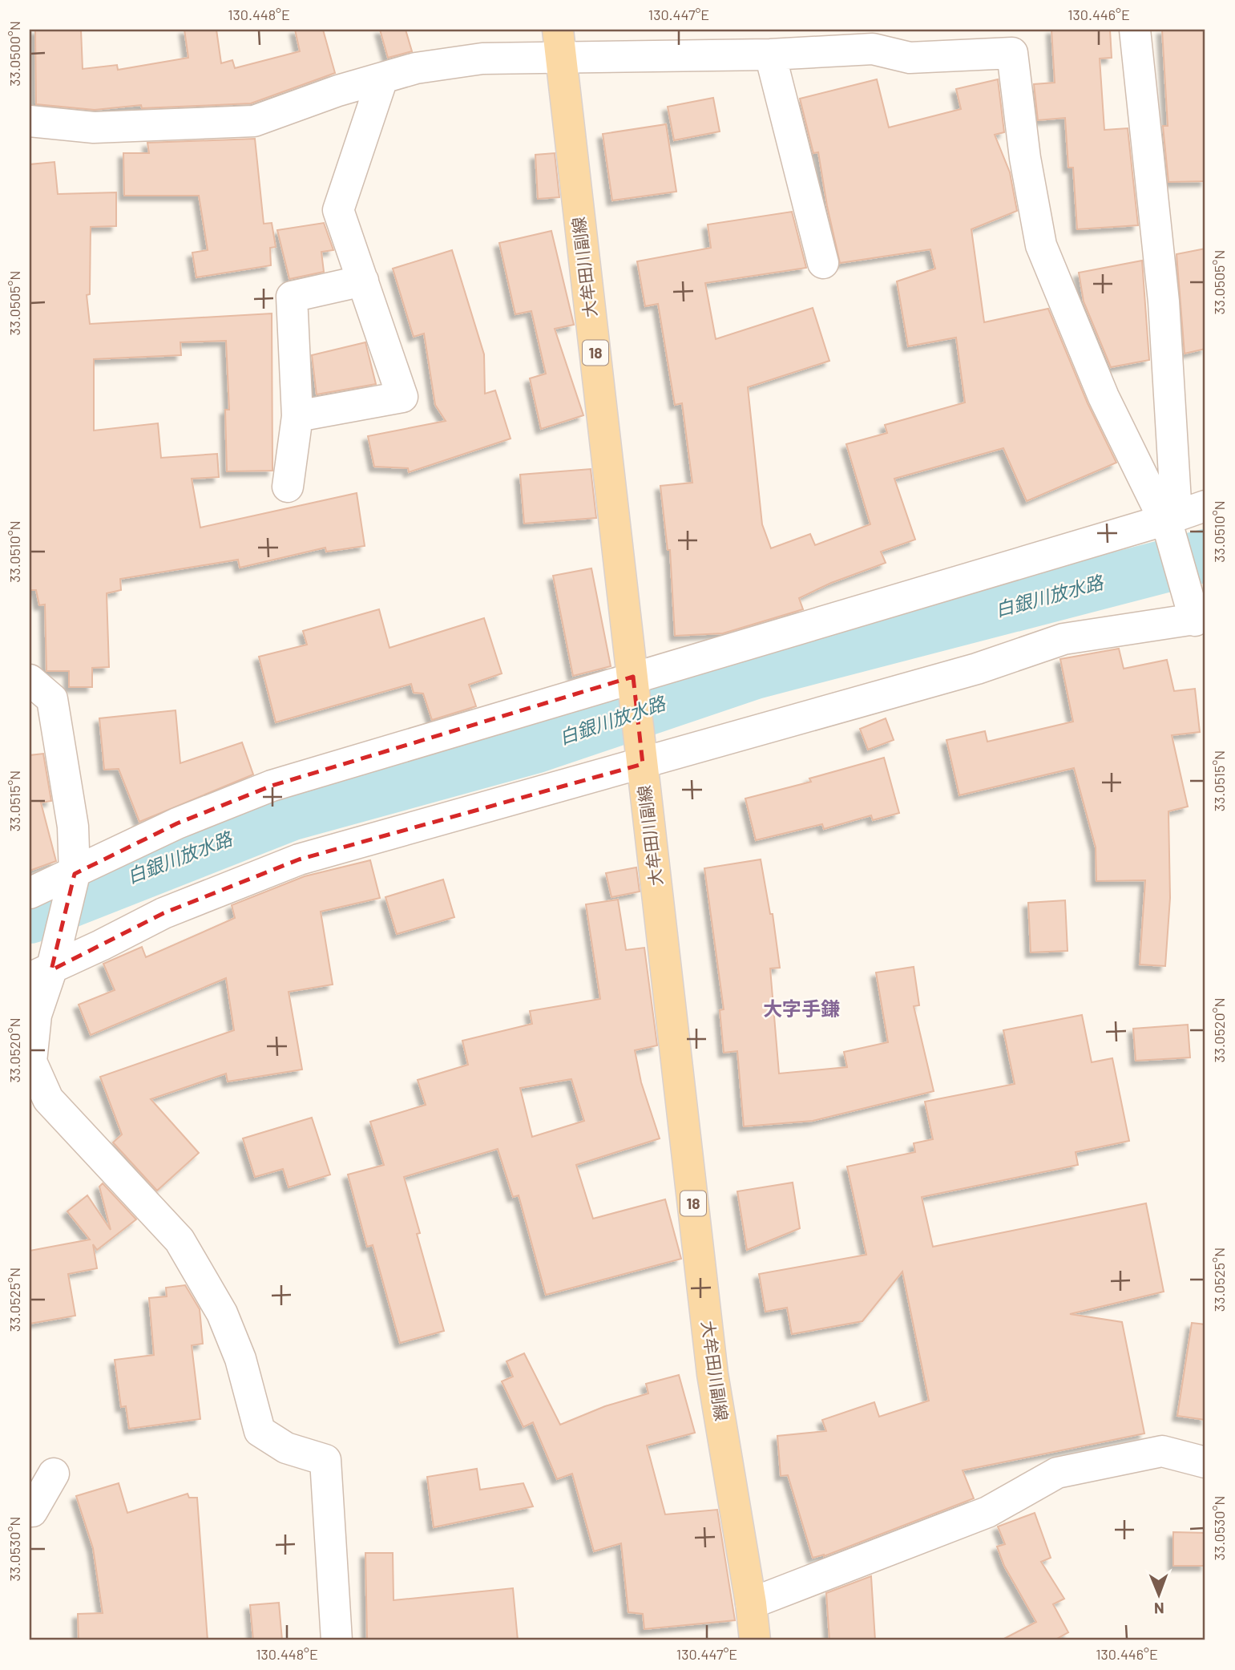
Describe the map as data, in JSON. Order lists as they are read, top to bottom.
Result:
{
  "streets": {
    "main road": ["大牟田川副線", "18"]
  },
  "districts": ["大字手鎌"],
  "water": ["白銀川放水路"],
  "north": "bottom",
  "coordinates": [
    "130.448°E",
    "130.447°E",
    "130.446°E",
    "33.0500°N",
    "33.0505°N",
    "33.0510°N",
    "33.0515°N",
    "33.0520°N",
    "33.0525°N",
    "33.0530°N"
  ]
}
